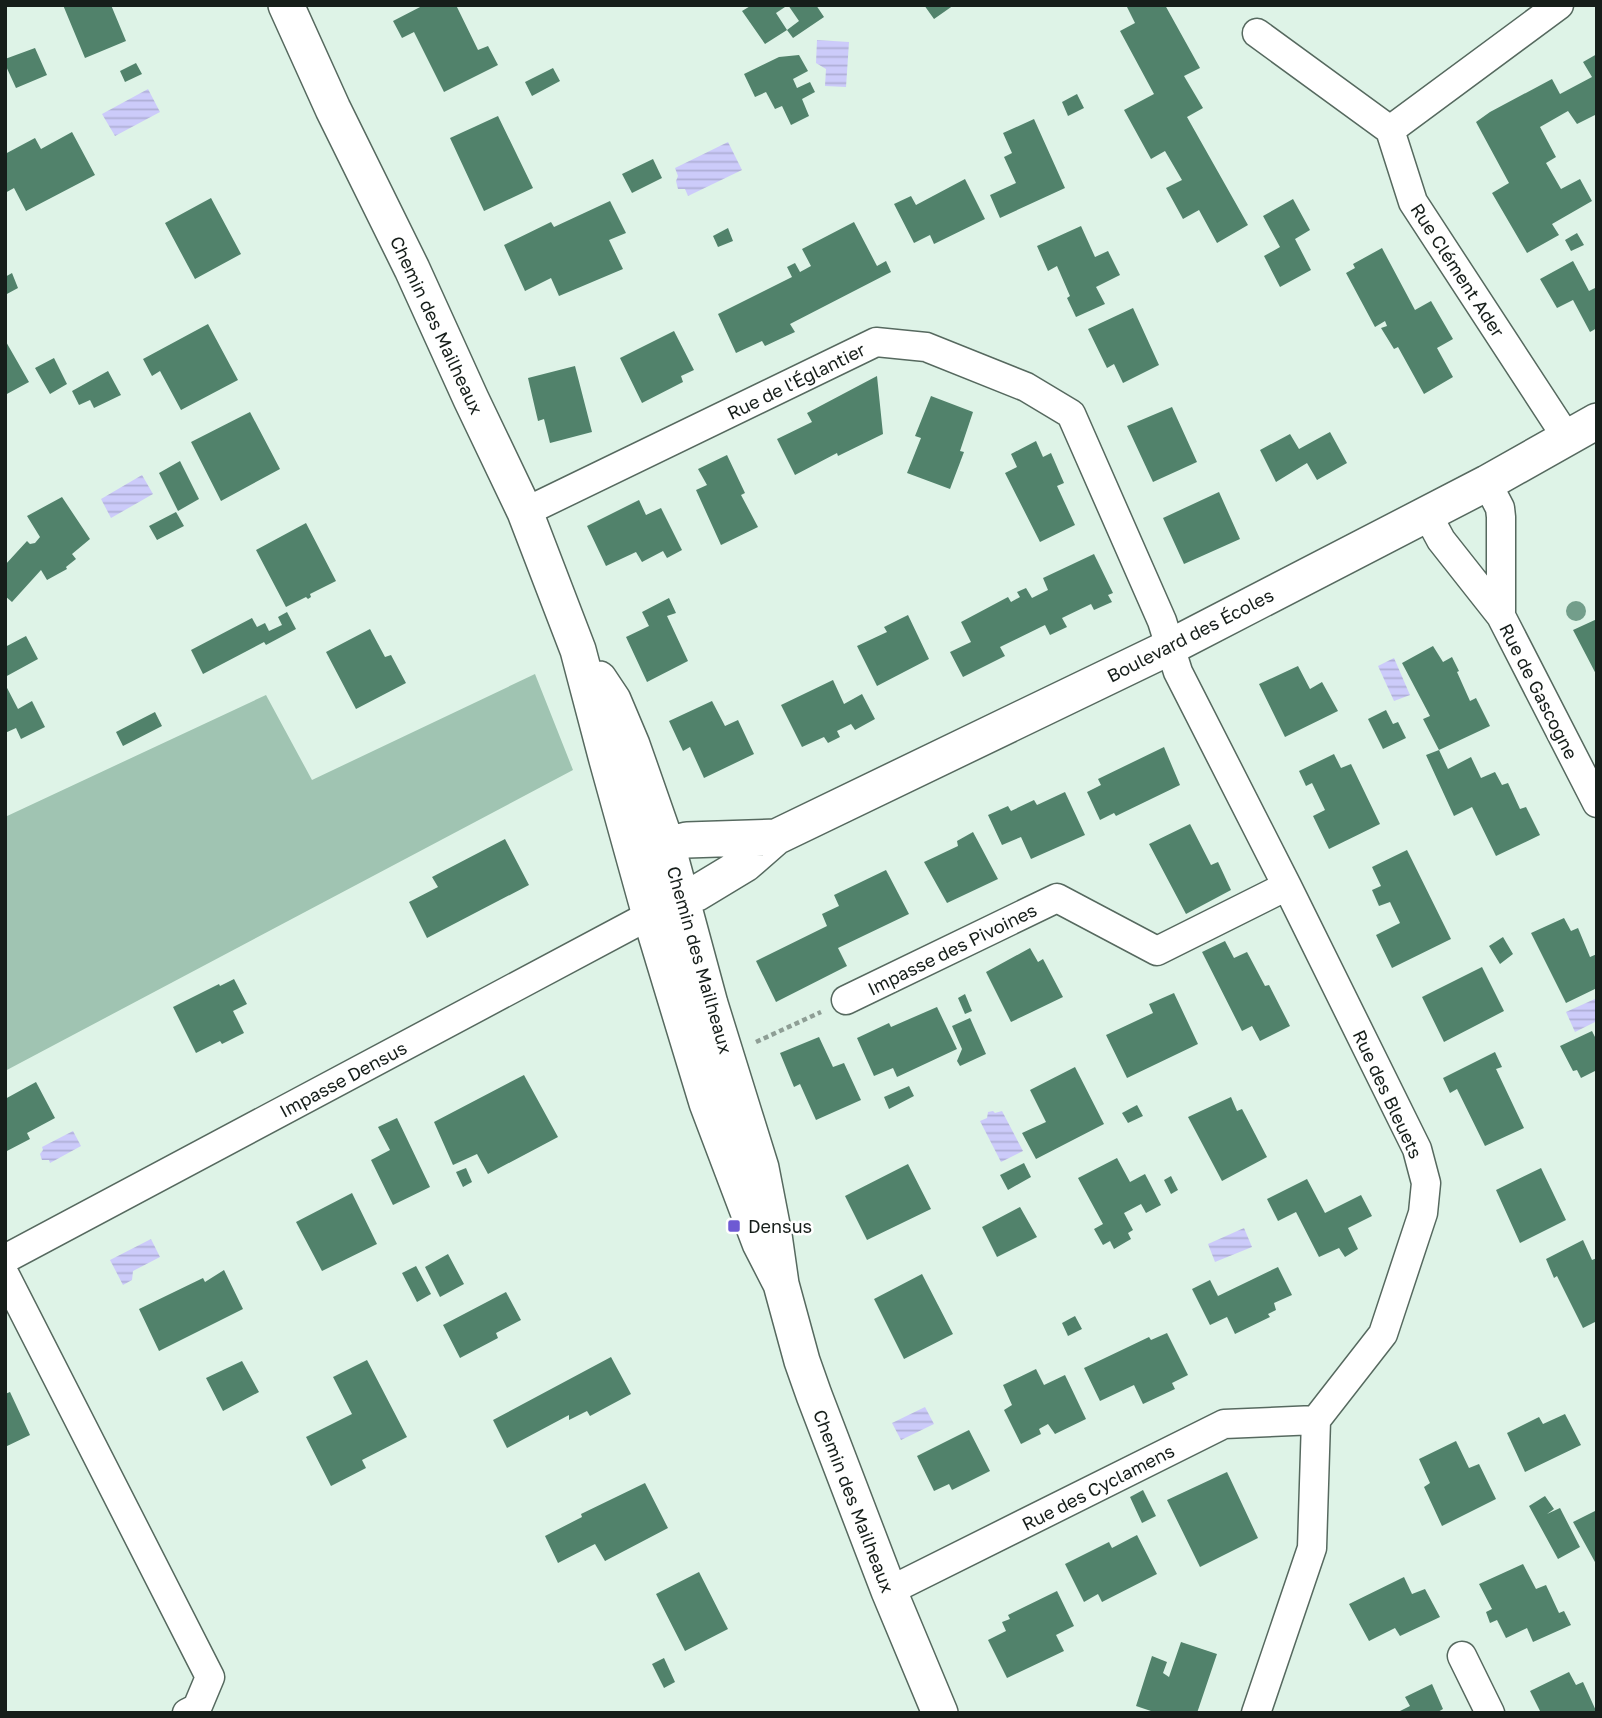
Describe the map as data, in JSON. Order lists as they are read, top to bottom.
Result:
{
  "streets": {
    "street": [
      "Rue Clément Ader",
      "Chemin des Mailheaux",
      "Rue de l'Églantier",
      "Boulevard des Écoles",
      "Rue de Gascogne",
      "Impasse des Pivoines",
      "Impasse Densus",
      "Rue des Bleuets",
      "Rue des Cyclamens"
    ]
  },
  "crossings": [
    ["Rue Clément Ader", "Boulevard des Écoles"],
    ["Chemin des Mailheaux", "Rue de l'Églantier"],
    ["Chemin des Mailheaux", "Boulevard des Écoles"],
    ["Chemin des Mailheaux", "Impasse des Pivoines"],
    ["Chemin des Mailheaux", "Impasse Densus"],
    ["Chemin des Mailheaux", "Rue des Cyclamens"],
    ["Rue de l'Églantier", "Boulevard des Écoles"],
    ["Rue de l'Églantier", "Rue des Bleuets"],
    ["Boulevard des Écoles", "Rue de Gascogne"],
    ["Boulevard des Écoles", "Rue des Bleuets"],
    ["Impasse des Pivoines", "Rue des Bleuets"],
    ["Rue des Bleuets", "Rue des Cyclamens"]
  ],
  "places": {
    "transit": ["Densus"]
  }
}
